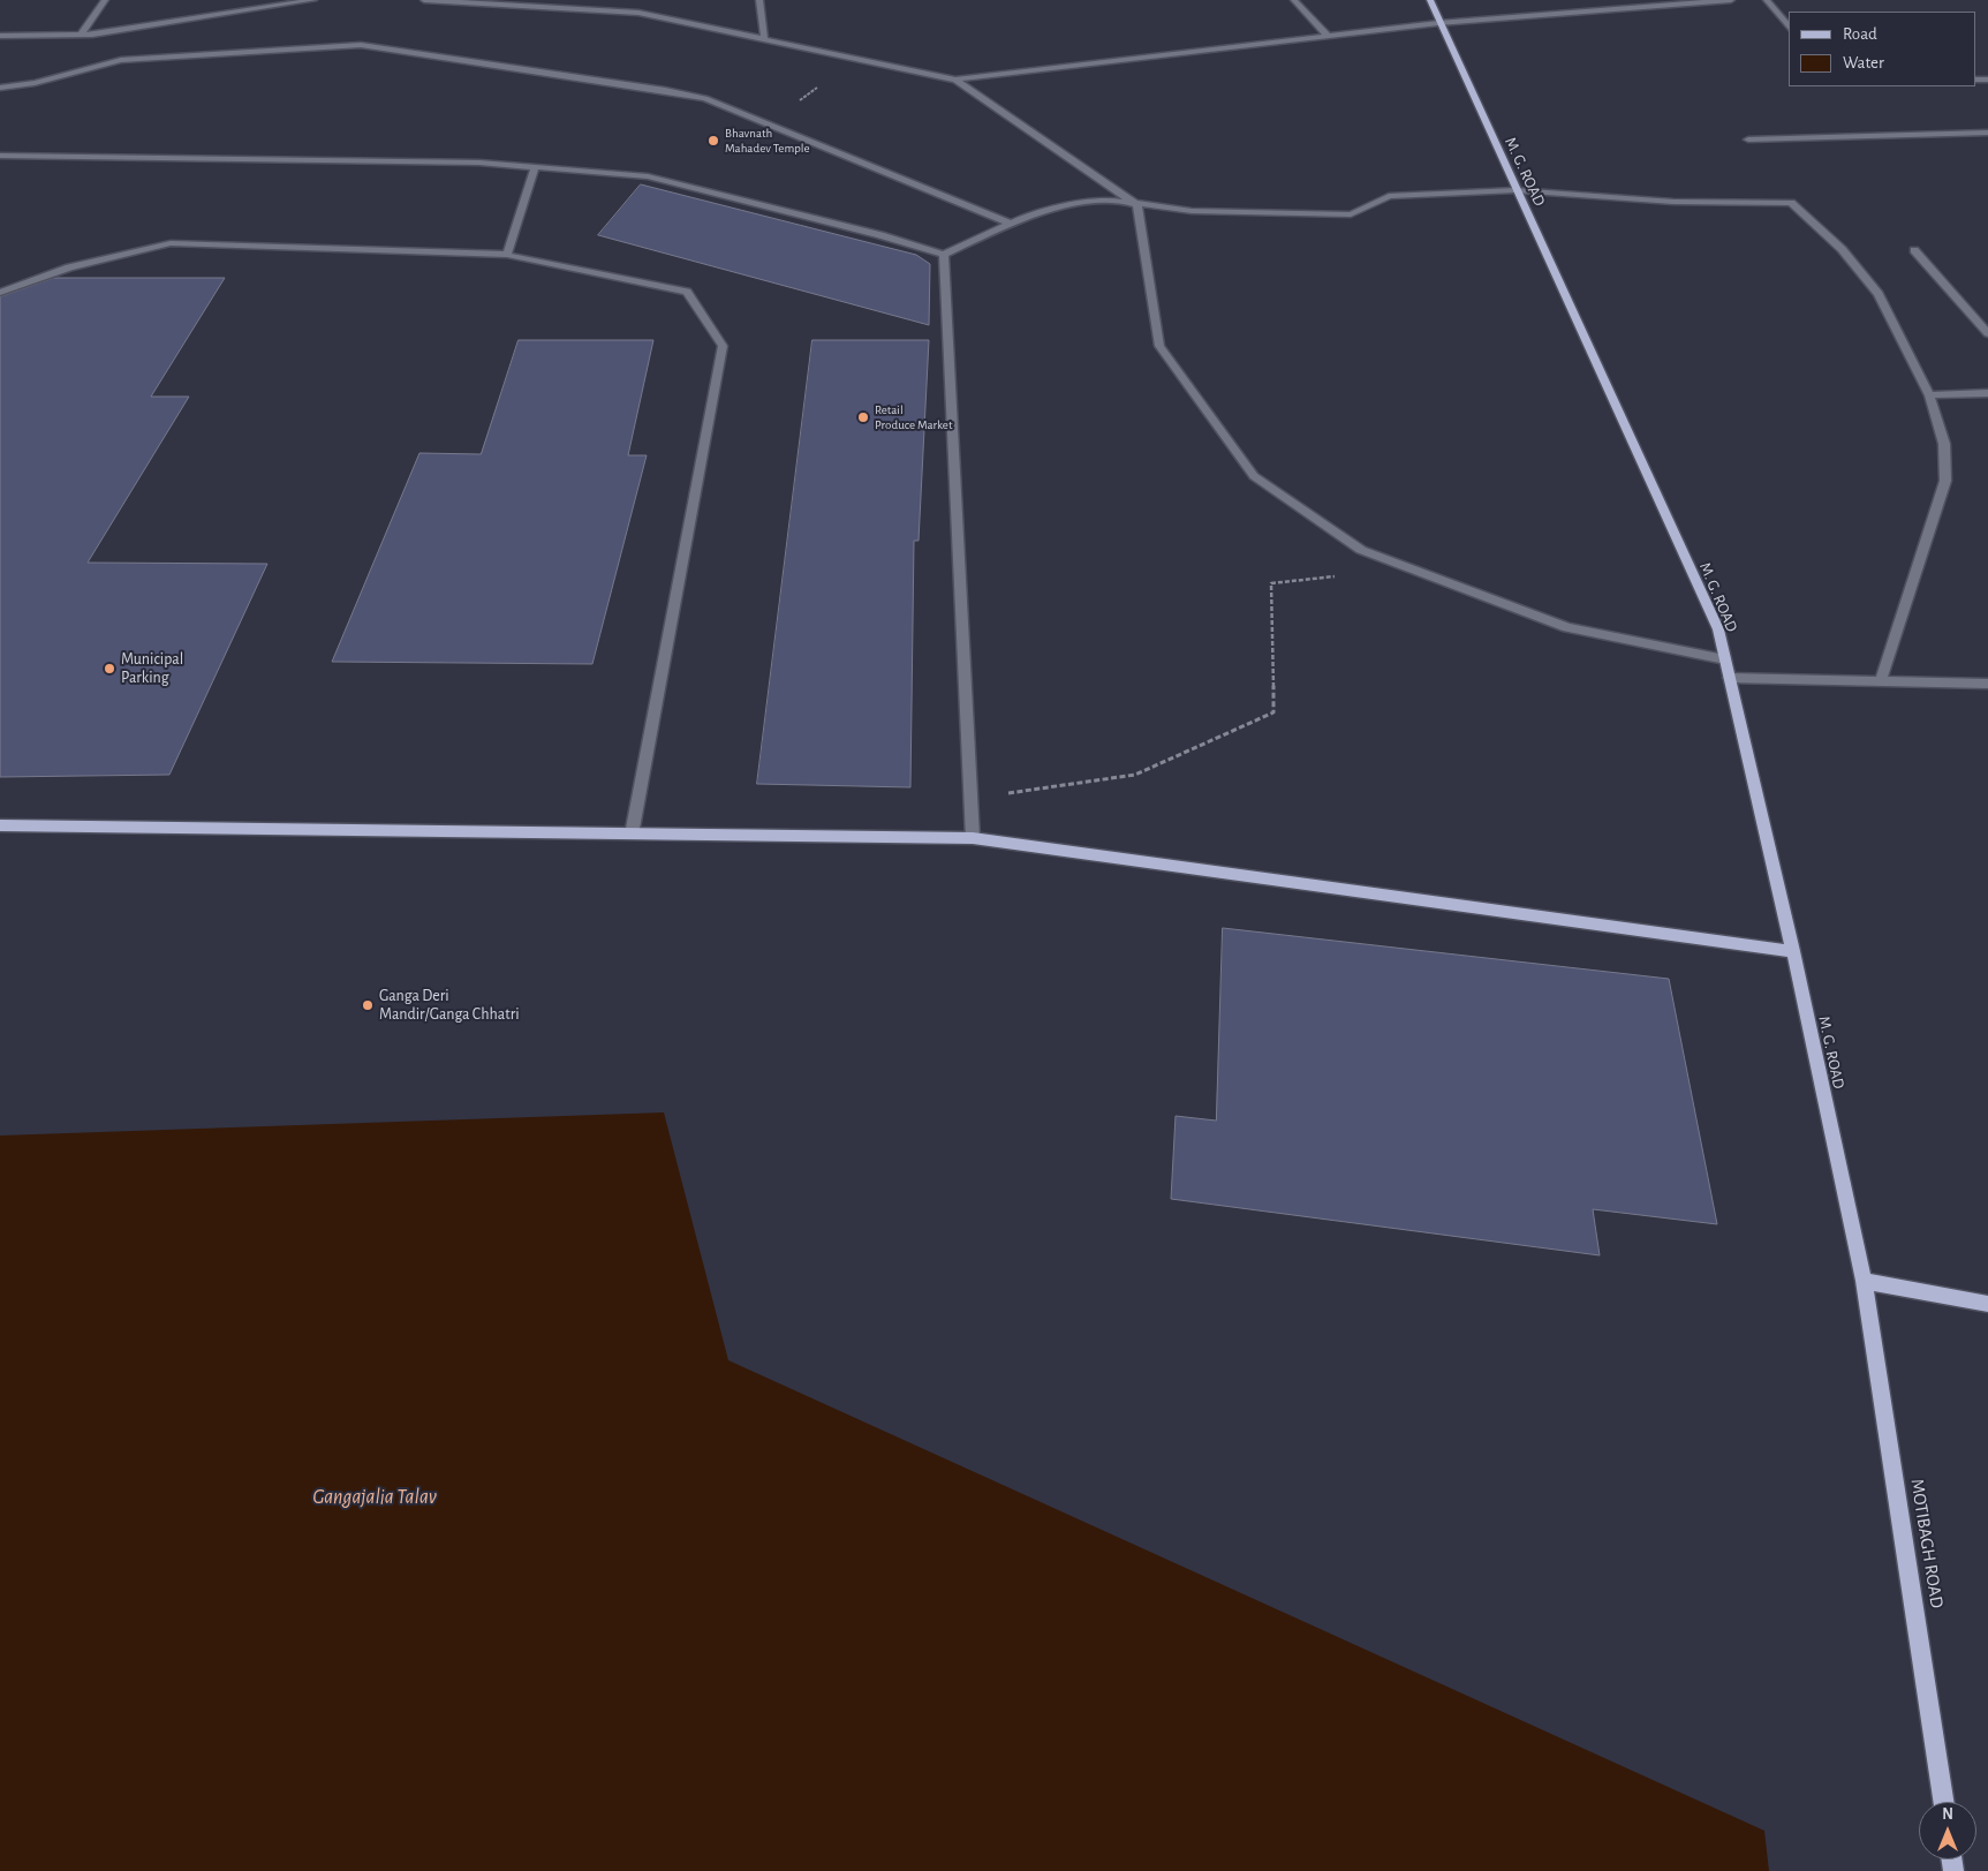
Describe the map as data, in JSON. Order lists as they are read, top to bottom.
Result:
{
  "streets": {
    "main road": ["M. G. ROAD", "MOTIBAGH ROAD"]
  },
  "crossings": [
    ["M. G. ROAD", "MOTIBAGH ROAD"]
  ],
  "water": ["Gangajalia Talav"],
  "places": [
    "Bhavnath Mahadev Temple",
    "Retail Produce Market",
    "Municipal Parking",
    "Ganga Deri Mandir/Ganga Chhatri"
  ],
  "legend": ["Road", "Water"],
  "north": "top"
}
